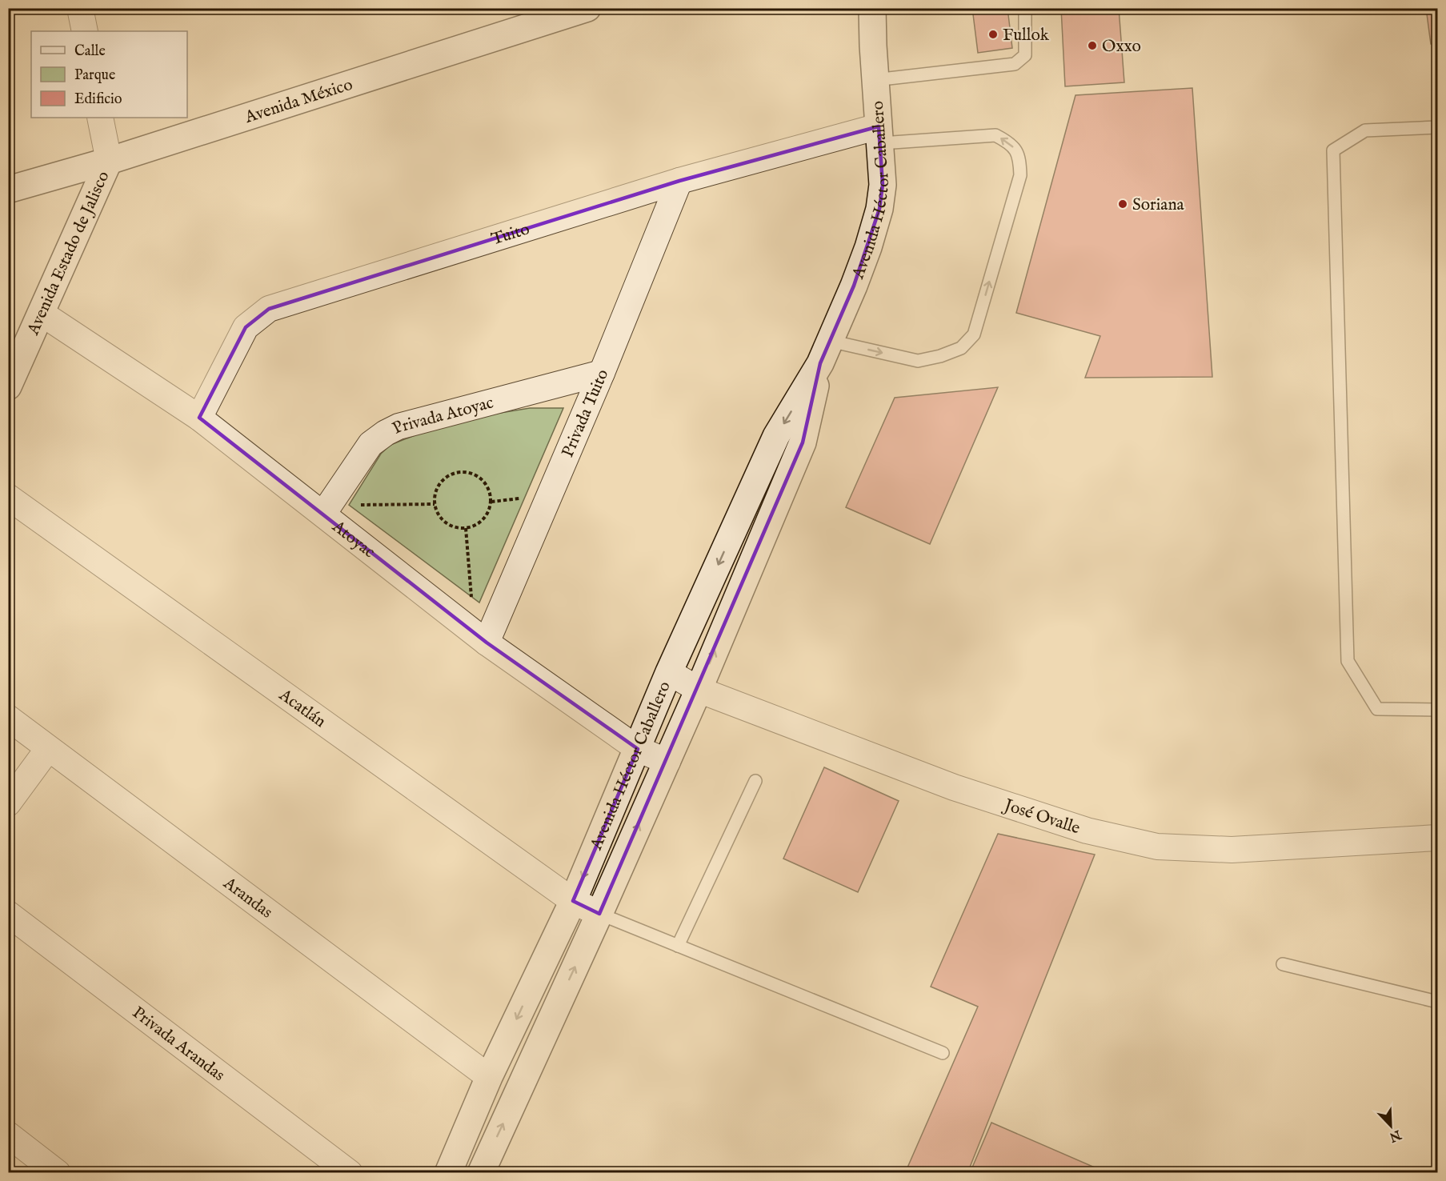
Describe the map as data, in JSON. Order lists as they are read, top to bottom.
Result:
{
  "streets": {
    "main road": ["Avenida México", "Avenida Héctor Caballero", "Avenida Estado de Jalisco"],
    "street": [
      "Tuito",
      "Privada Tuito",
      "Privada Atoyac",
      "Atoyac",
      "Acatlán",
      "José Ovalle",
      "Arandas",
      "Privada Arandas"
    ]
  },
  "crossings": [
    ["Avenida México", "Avenida Estado de Jalisco"],
    ["Avenida Héctor Caballero", "Tuito"],
    ["Avenida Héctor Caballero", "Atoyac"],
    ["Avenida Héctor Caballero", "Acatlán"],
    ["Avenida Héctor Caballero", "José Ovalle"],
    ["Avenida Héctor Caballero", "Arandas"],
    ["Tuito", "Privada Tuito"],
    ["Tuito", "Atoyac"],
    ["Avenida Estado de Jalisco", "Atoyac"],
    ["Privada Tuito", "Privada Atoyac"],
    ["Privada Tuito", "Atoyac"],
    ["Privada Atoyac", "Atoyac"]
  ],
  "places": ["Fullok", "Oxxo", "Soriana"],
  "legend": ["Calle", "Parque", "Edificio"],
  "north": "bottom right"
}
